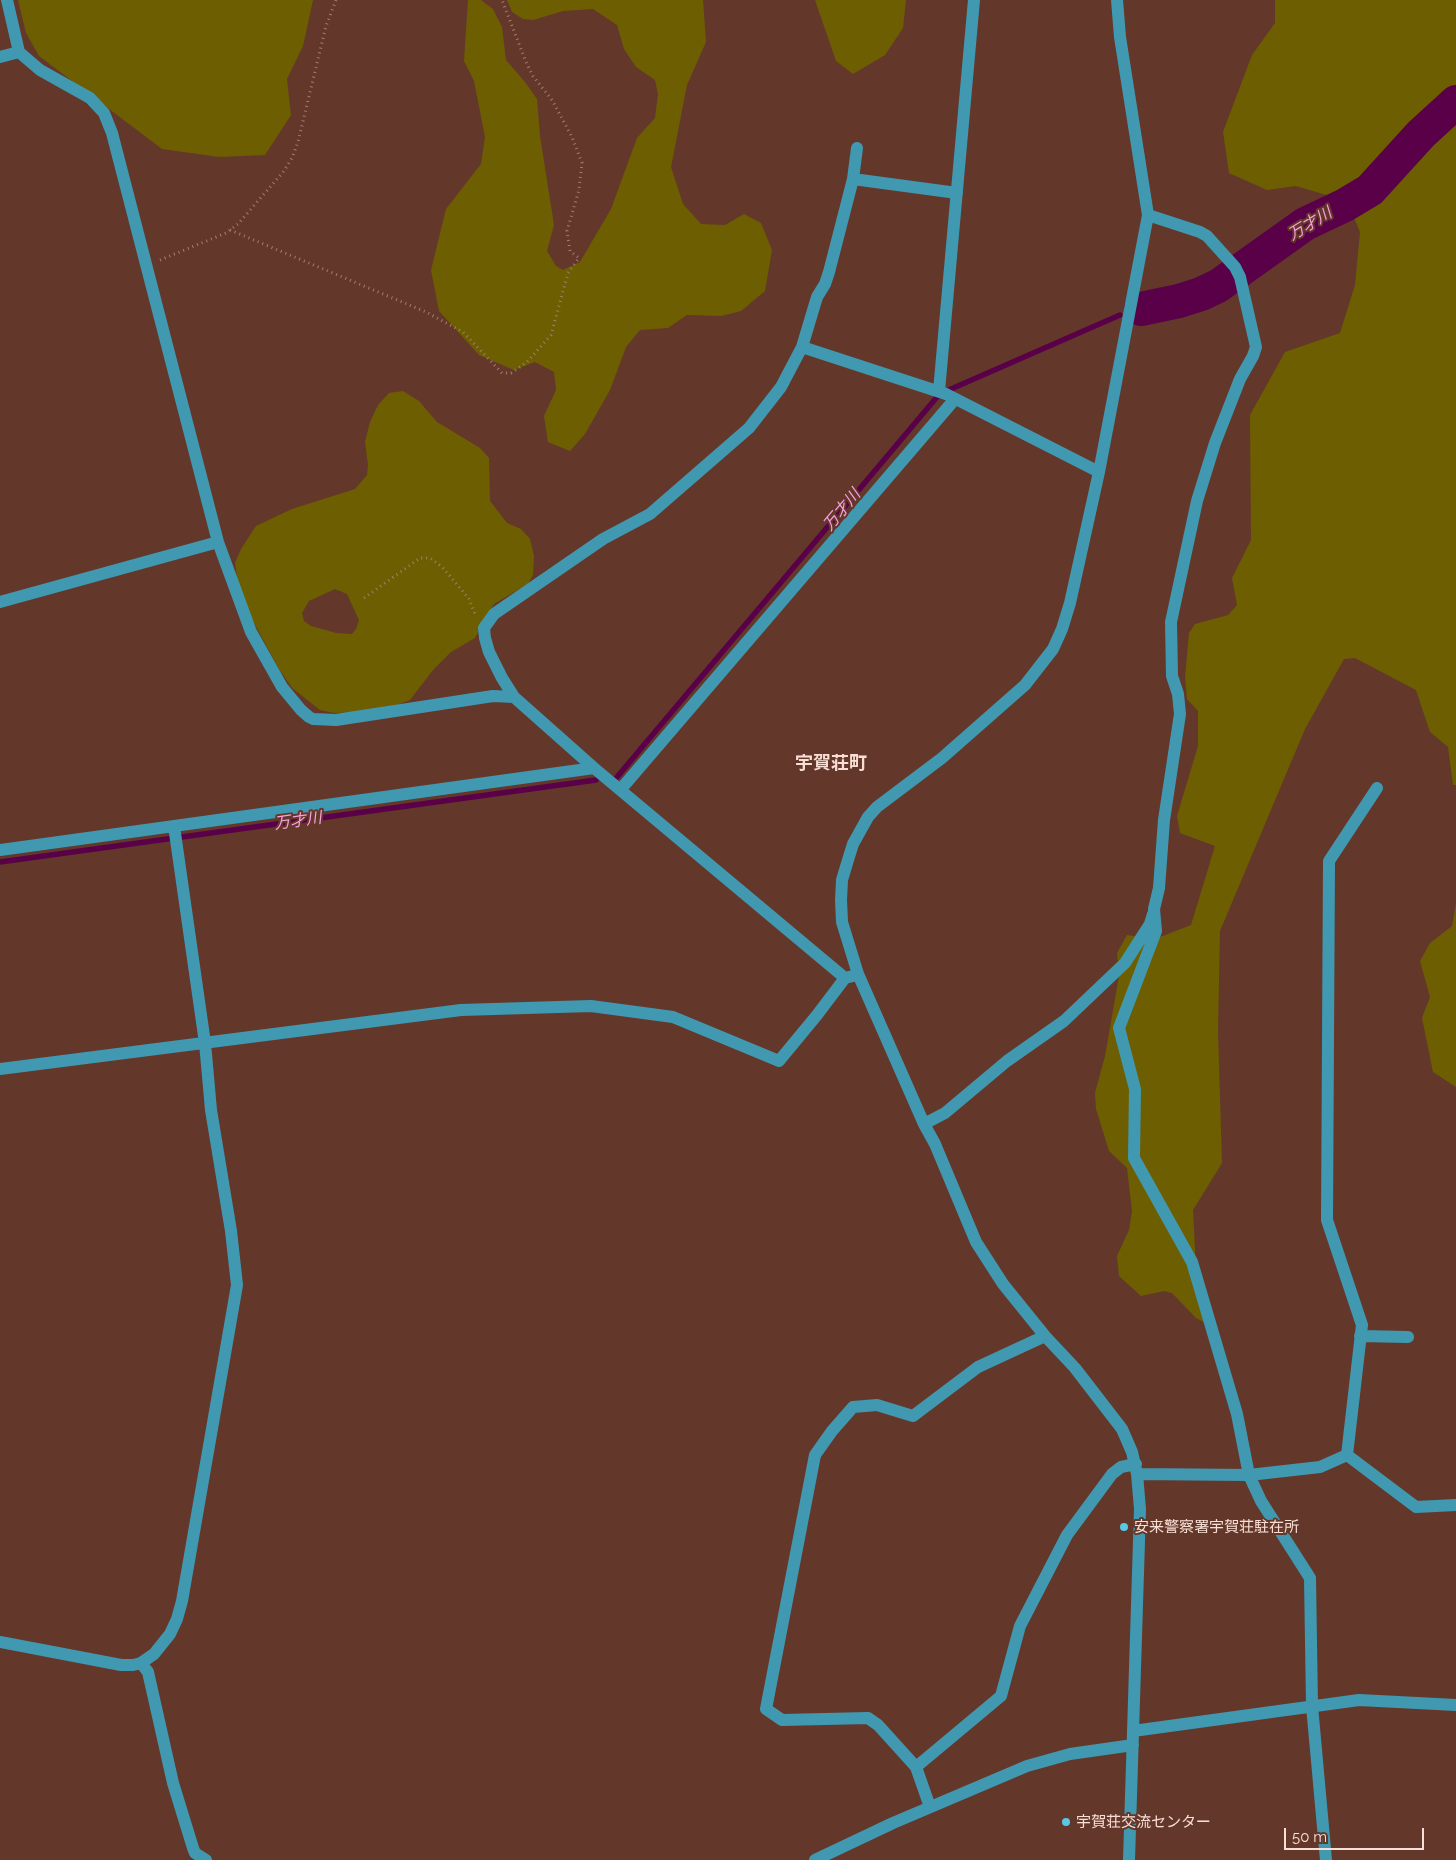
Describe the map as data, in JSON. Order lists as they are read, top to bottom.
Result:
{
  "districts": ["宇賀荘町"],
  "water": ["万才川"],
  "places": ["安来警察署宇賀荘駐在所", "宇賀荘交流センター"],
  "scale_bar": "50 m"
}
